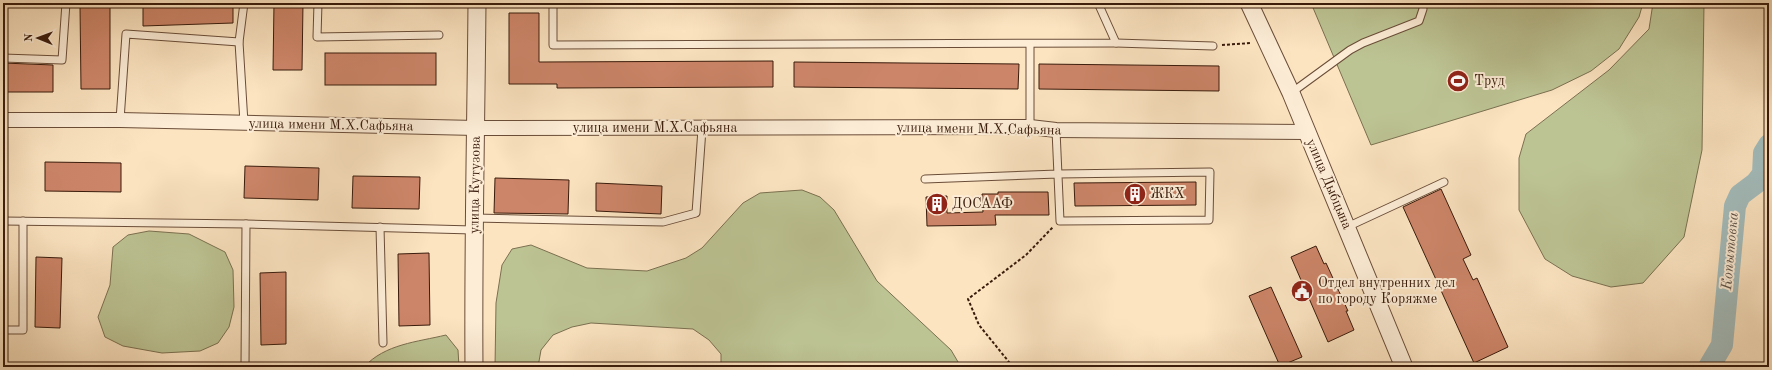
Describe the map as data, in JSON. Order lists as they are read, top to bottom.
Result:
{
  "streets": {
    "street": ["улица имени М.Х.Сафьяна", "улица Дыбцына", "улица Кутузова"]
  },
  "crossings": [
    ["улица имени М.Х.Сафьяна", "улица Дыбцына"],
    ["улица имени М.Х.Сафьяна", "улица Кутузова"]
  ],
  "water": ["Копытовка"],
  "places": {
    "sports": ["Труд"],
    "building": ["ЖКХ", "ДОСААФ"],
    "public building": ["Отдел внутренних дел по городу Коряжме"]
  },
  "north": "left"
}
